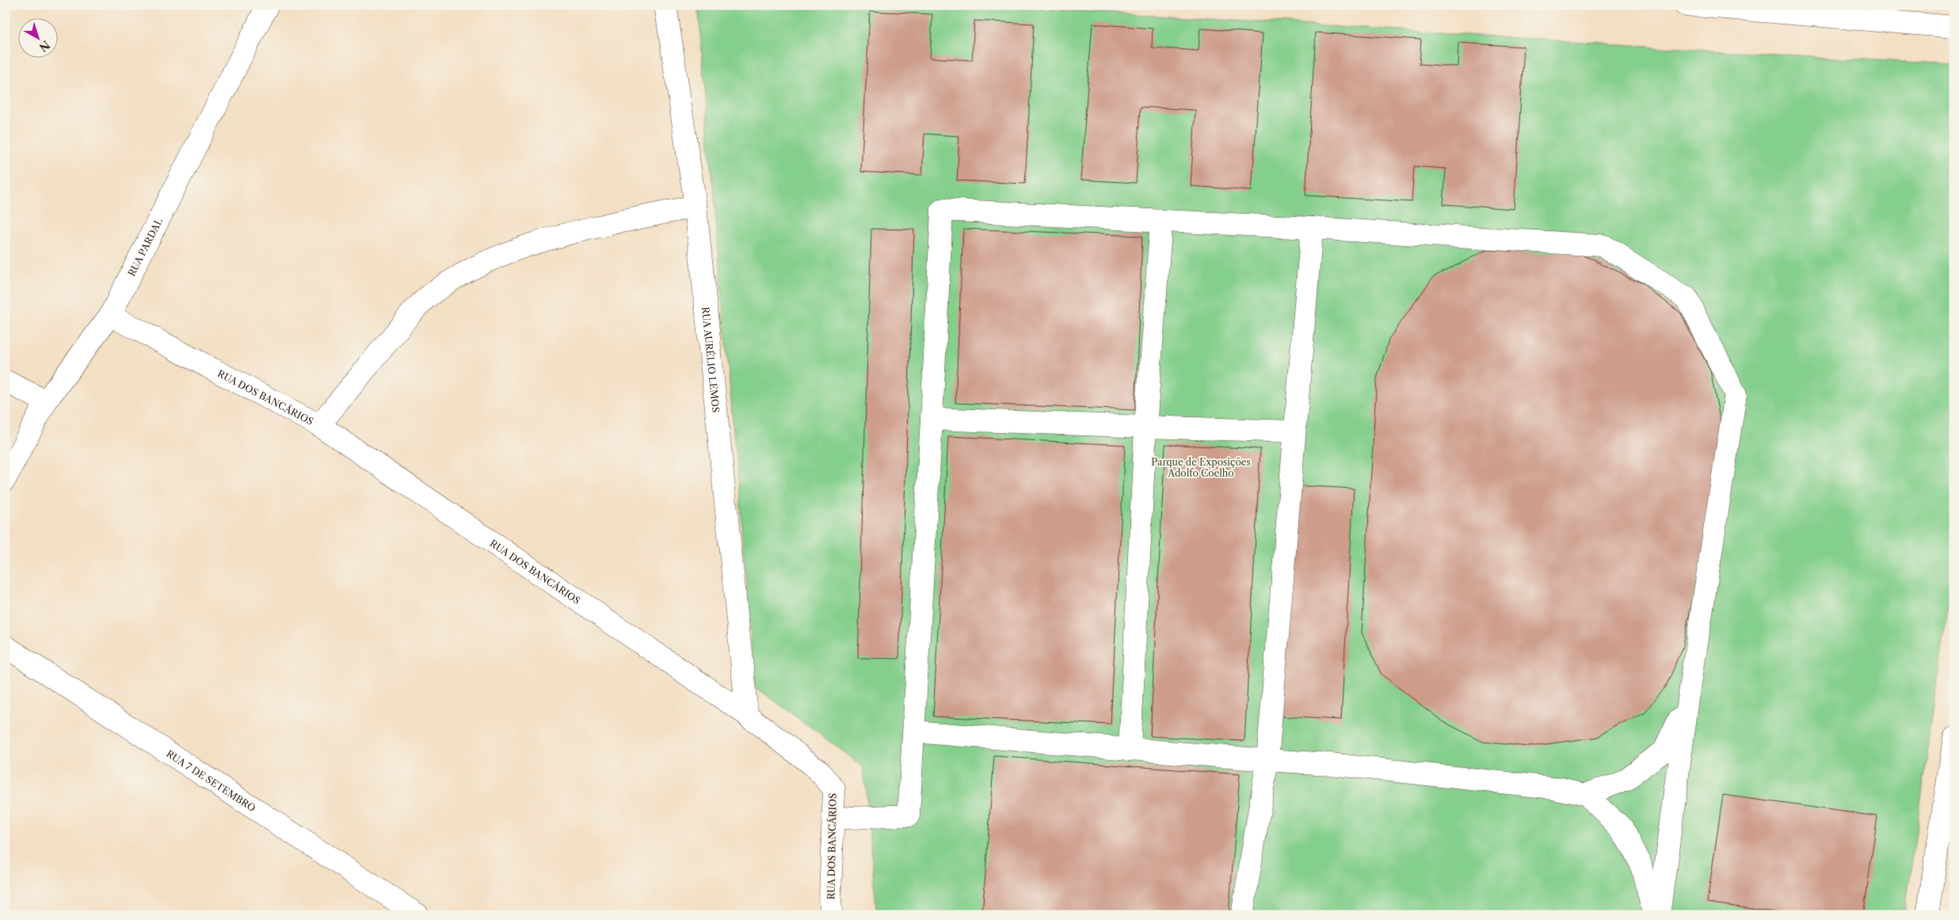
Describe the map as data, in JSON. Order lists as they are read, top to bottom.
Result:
{
  "streets": {
    "street": [
      "RUA PARDAL",
      "RUA AURÉLIO LEMOS",
      "RUA DOS BANCÁRIOS",
      "RUA 7 DE SETEMBRO"
    ]
  },
  "crossings": [
    ["RUA PARDAL", "RUA DOS BANCÁRIOS"],
    ["RUA AURÉLIO LEMOS", "RUA DOS BANCÁRIOS"]
  ],
  "parks": ["Parque de Exposições Adolfo Coelho"],
  "north": "bottom right"
}
